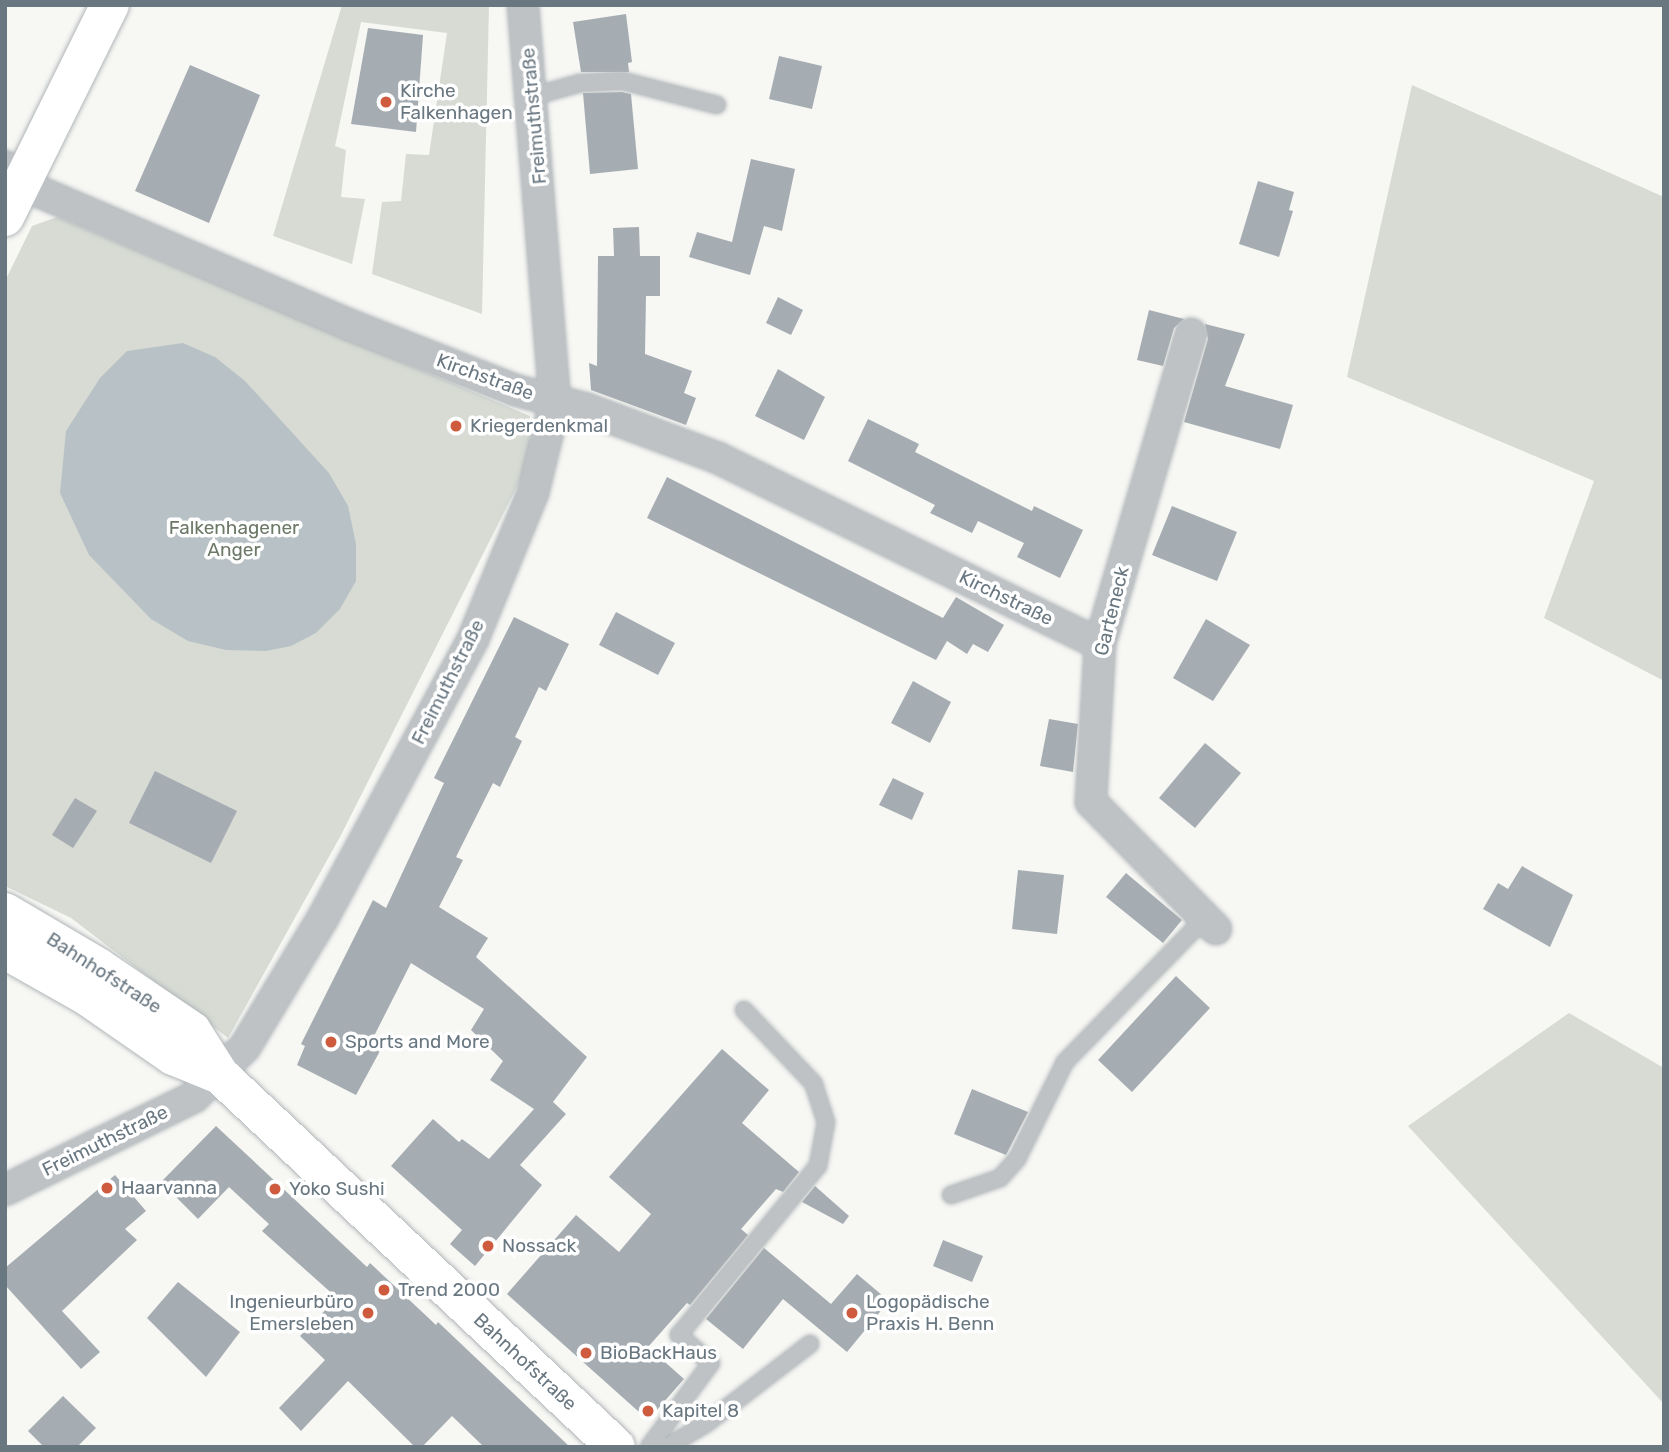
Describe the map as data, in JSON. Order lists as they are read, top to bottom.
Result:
{
  "streets": {
    "street": [
      "Freimuthstraße",
      "Kirchstraße",
      "Garteneck",
      "Bahnhofstraße"
    ]
  },
  "crossings": [
    ["Freimuthstraße", "Kirchstraße"],
    ["Freimuthstraße", "Bahnhofstraße"],
    ["Kirchstraße", "Garteneck"]
  ],
  "parks": ["Falkenhagener Anger"],
  "places": [
    "Kirche Falkenhagen",
    "Kriegerdenkmal",
    "Sports and More",
    "Haarvanna",
    "Yoko Sushi",
    "Nossack",
    "Trend 2000",
    "Ingenieurbüro Emersleben",
    "Logopädische Praxis H. Benn",
    "BioBackHaus",
    "Kapitel 8"
  ]
}
